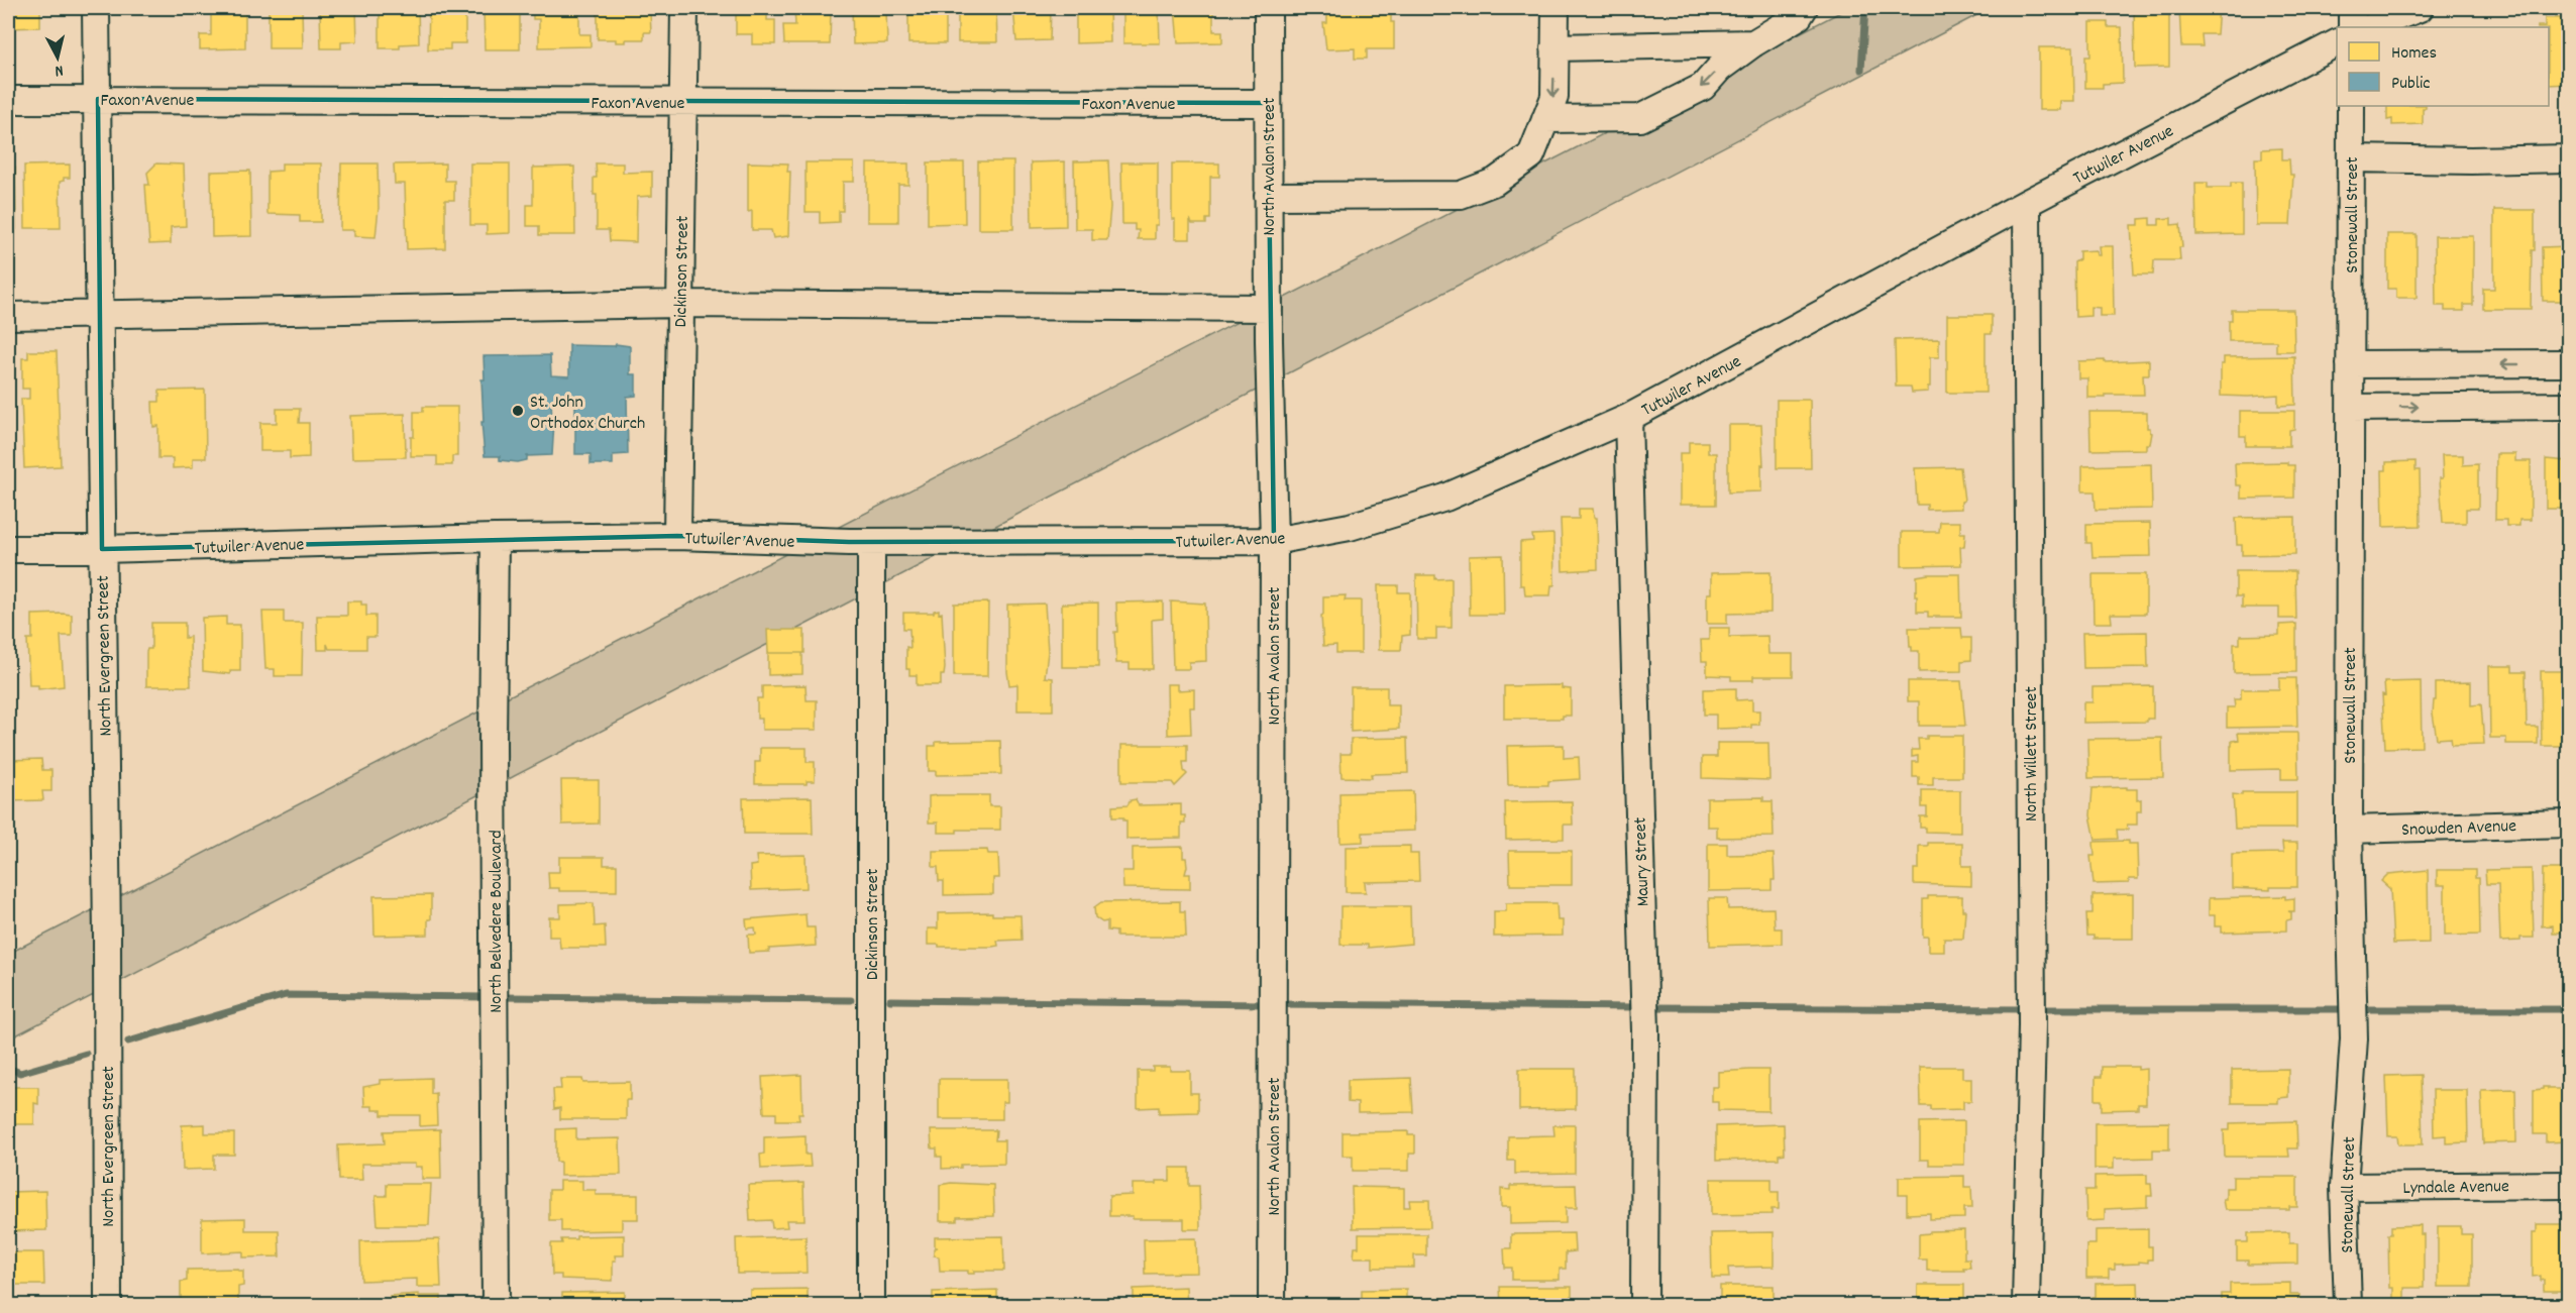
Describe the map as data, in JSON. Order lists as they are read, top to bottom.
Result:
{
  "streets": {
    "street": [
      "Faxon Avenue",
      "Tutwiler Avenue",
      "North Avalon Street",
      "Stonewall Street",
      "Dickinson Street",
      "North Evergreen Street",
      "North Willett Street",
      "Snowden Avenue",
      "Maury Street",
      "North Belvedere Boulevard",
      "Lyndale Avenue"
    ]
  },
  "crossings": [
    ["Faxon Avenue", "North Avalon Street"],
    ["Faxon Avenue", "Dickinson Street"],
    ["Faxon Avenue", "North Evergreen Street"],
    ["Tutwiler Avenue", "North Avalon Street"],
    ["Tutwiler Avenue", "Dickinson Street"],
    ["Tutwiler Avenue", "North Evergreen Street"],
    ["Tutwiler Avenue", "North Willett Street"],
    ["Tutwiler Avenue", "Maury Street"],
    ["Tutwiler Avenue", "North Belvedere Boulevard"],
    ["Stonewall Street", "Snowden Avenue"],
    ["Stonewall Street", "Lyndale Avenue"]
  ],
  "places": ["St. John Orthodox Church"],
  "legend": ["Homes", "Public"],
  "north": "bottom"
}
